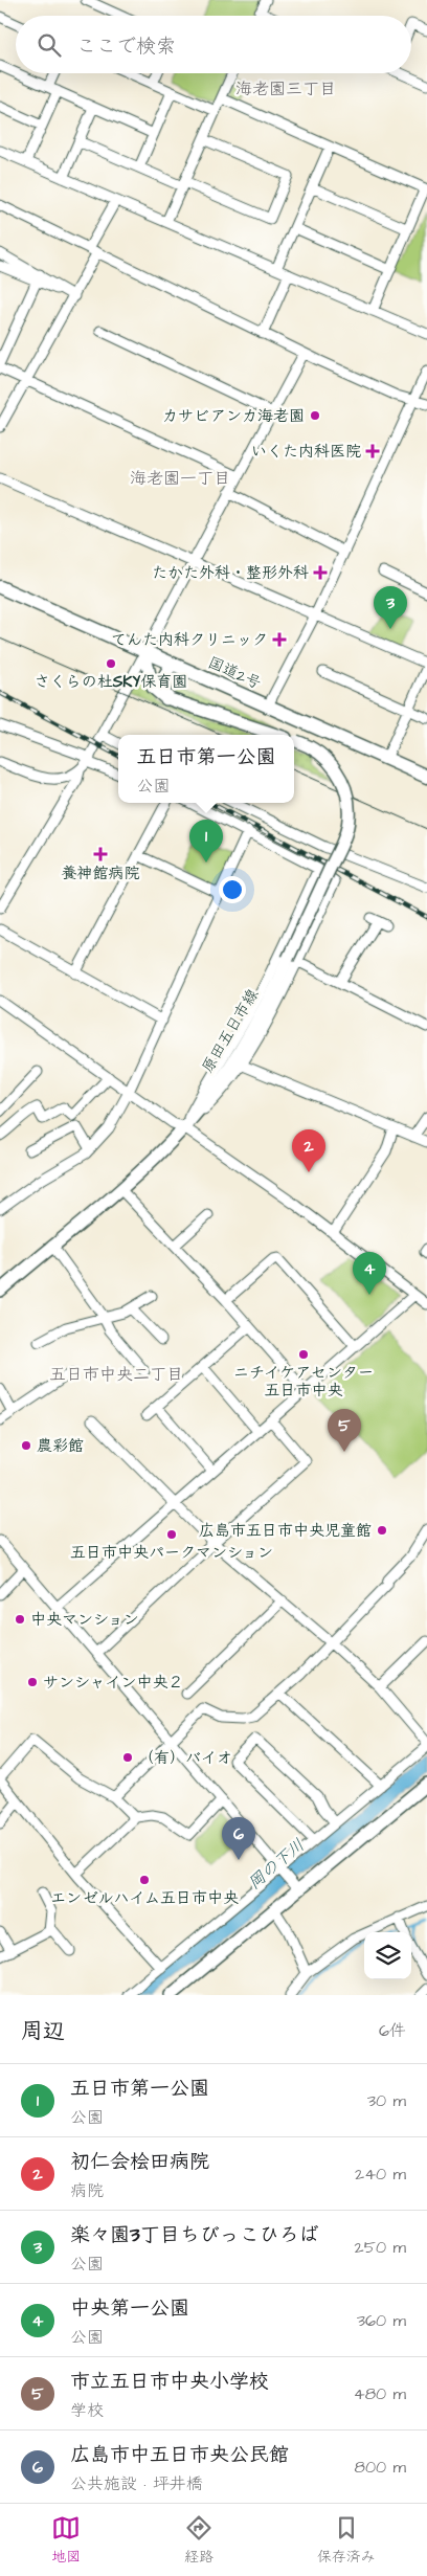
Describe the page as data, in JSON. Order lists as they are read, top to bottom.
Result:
{
  "streets": {
    "highway": ["国道2号"],
    "main road": ["原田五日市線"]
  },
  "crossings": [
    ["国道2号", "原田五日市線"]
  ],
  "districts": ["海老園三丁目", "海老園一丁目", "五日市中央二丁目"],
  "water": ["岡の下川"],
  "places": {
    "other": [
      "カサビアンカ海老園",
      "さくらの杜SKY保育園",
      "ニチイケアセンター 五日市中央",
      "農彩館",
      "広島市五日市中央児童館",
      "五日市中央パークマンション",
      "中央マンション",
      "サンシャイン中央２",
      "（有）バイオ",
      "エンゼルハイム五日市中央"
    ],
    "health": [
      "いくた内科医院",
      "たかた外科・整形外科",
      "てんた内科クリニック",
      "養神館病院"
    ]
  },
  "page": {
    "search": "ここで検索",
    "pins": [
      "3",
      "1",
      "2",
      "4",
      "5",
      "6"
    ],
    "popup": ["五日市第一公園", "公園"],
    "heading": ["周辺", "6件"],
    "list": [
      {
        "mark": "1",
        "name": "五日市第一公園",
        "note": "公園",
        "value": "30 m"
      },
      {
        "mark": "2",
        "name": "初仁会桧田病院",
        "note": "病院",
        "value": "240 m"
      },
      {
        "mark": "3",
        "name": "楽々園3丁目ちびっこひろば",
        "note": "公園",
        "value": "250 m"
      },
      {
        "mark": "4",
        "name": "中央第一公園",
        "note": "公園",
        "value": "360 m"
      },
      {
        "mark": "5",
        "name": "市立五日市中央小学校",
        "note": "学校",
        "value": "480 m"
      },
      {
        "mark": "6",
        "name": "広島市中五日市央公民館",
        "note": "公共施設 · 坪井橋",
        "value": "800 m"
      }
    ],
    "nav": ["地図", "経路", "保存済み"]
  }
}
